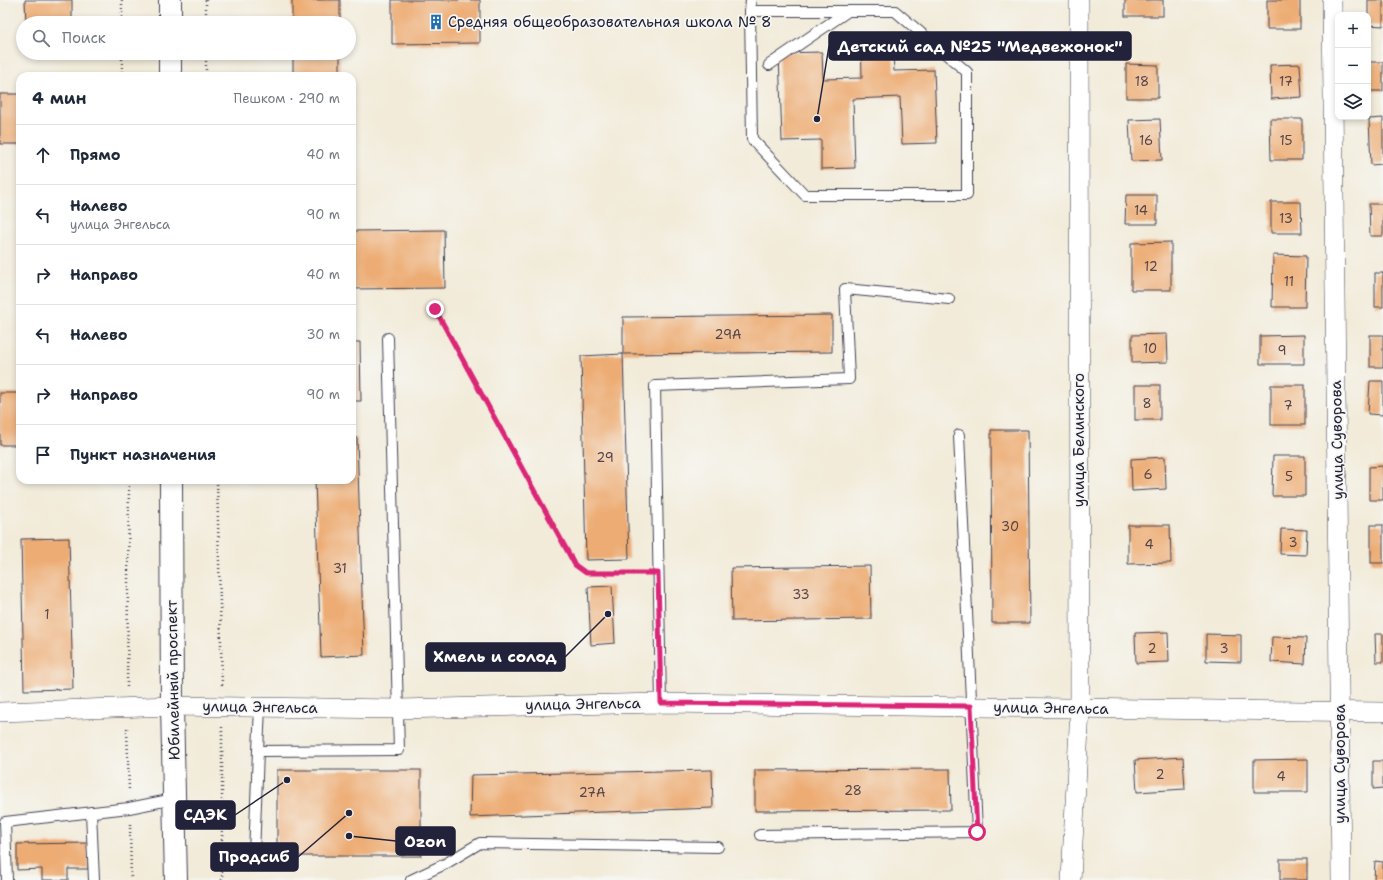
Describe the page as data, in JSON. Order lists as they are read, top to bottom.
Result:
{
  "streets": {
    "main road": ["Юбилейный проспект"],
    "street": ["улица Белинского", "улица Суворова", "улица Энгельса"]
  },
  "crossings": [
    ["улица Белинского", "улица Энгельса"],
    ["улица Суворова", "улица Энгельса"],
    ["Юбилейный проспект", "улица Энгельса"]
  ],
  "places": {
    "building": ["Средняя общеобразовательная школа № 8"],
    "other": [
      "Детский сад №25 \"Медвежонок\"",
      "Хмель и солод",
      "СДЭК",
      "Продсиб",
      "Ozon"
    ]
  },
  "house_numbers": [
    "18",
    "17",
    "16",
    "15",
    "14",
    "13",
    "12",
    "11",
    "29А",
    "10",
    "9",
    "8",
    "7",
    "29",
    "6",
    "5",
    "30",
    "3",
    "4",
    "31",
    "33",
    "1",
    "2",
    "3",
    "1",
    "2",
    "4",
    "28",
    "27А"
  ],
  "page": {
    "map_buttons": ["+", "−"],
    "search": "Поиск",
    "heading": ["4 мин", "Пешком · 290 m"],
    "list": [
      ["Прямо", "40 m"],
      ["Налево", "улица Энгельса", "90 m"],
      ["Направо", "40 m"],
      ["Налево", "30 m"],
      ["Направо", "90 m"],
      "Пункт назначения"
    ]
  }
}
